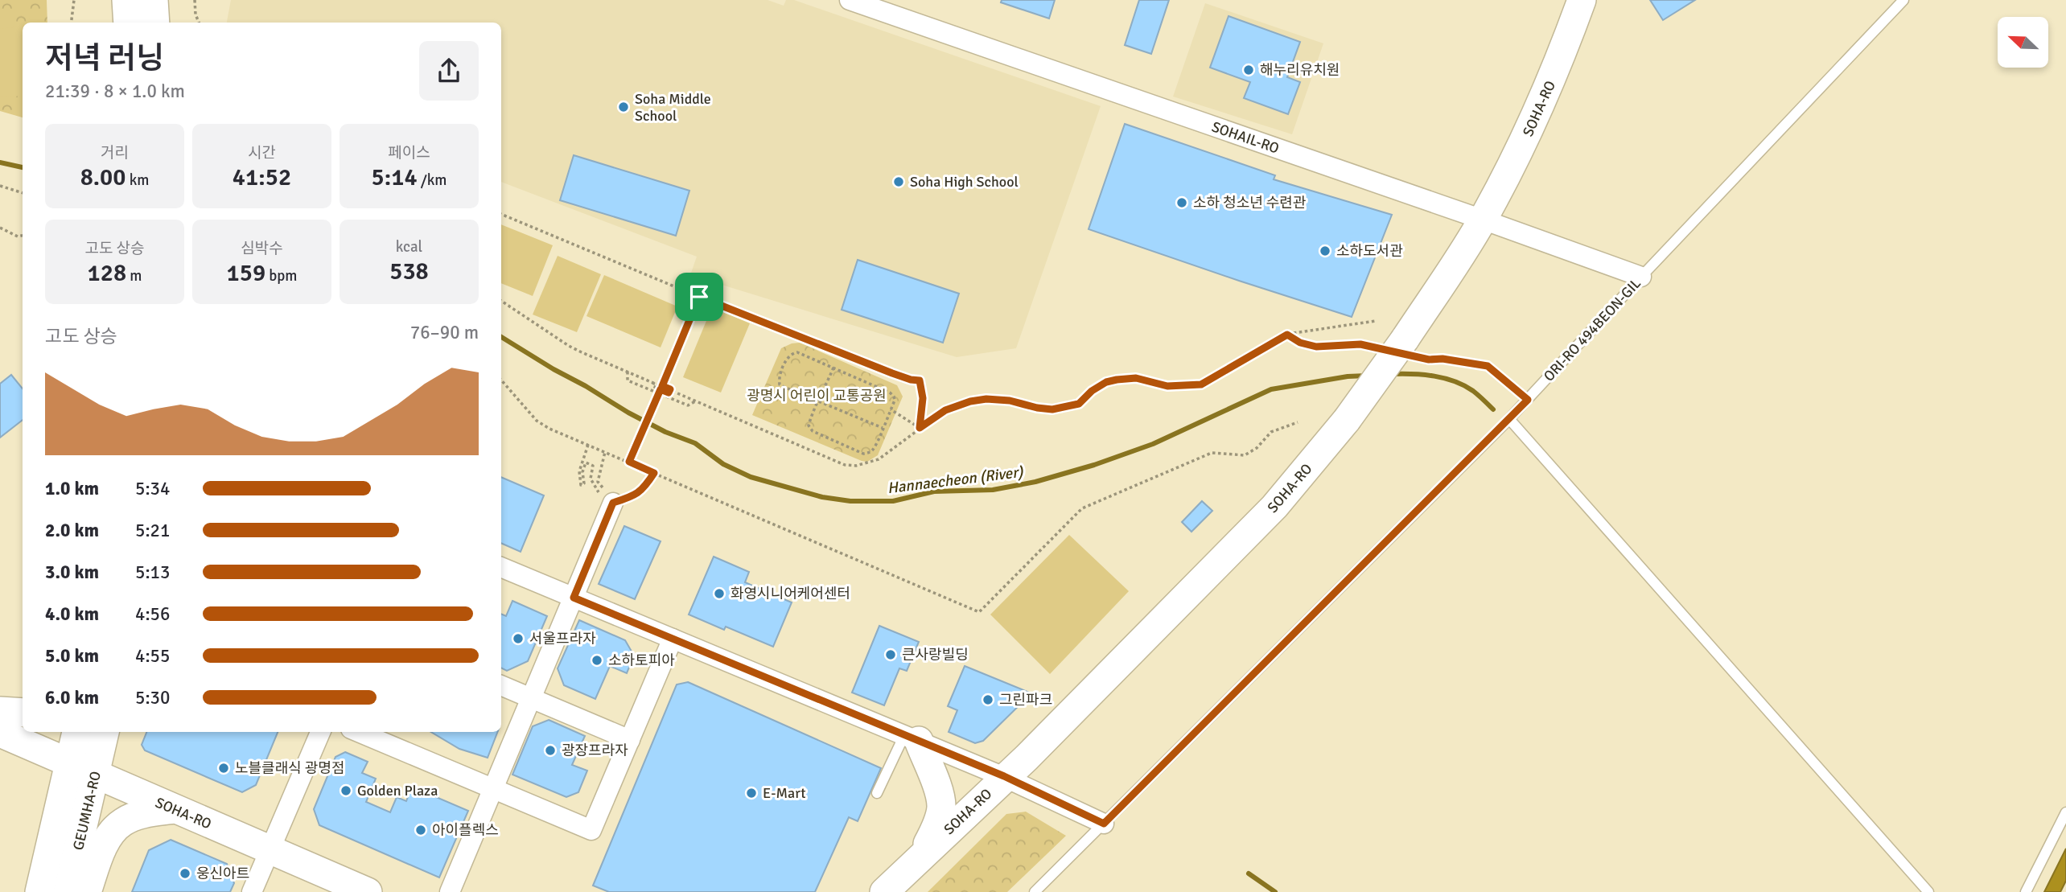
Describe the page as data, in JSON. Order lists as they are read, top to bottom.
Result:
{
  "streets": {
    "street": ["SOHA-RO", "SOHAIL-RO", "GEUMHA-RO"],
    "lane": ["ORI-RO 494BEON-GIL"]
  },
  "crossings": [
    ["SOHA-RO", "SOHAIL-RO"],
    ["SOHA-RO", "GEUMHA-RO"],
    ["SOHAIL-RO", "ORI-RO 494BEON-GIL"]
  ],
  "water": ["Hannaecheon (River)"],
  "parks": ["광명시 어린이 교통공원"],
  "places": [
    "해누리유치원",
    "Soha Middle School",
    "Soha High School",
    "소하 청소년 수련관",
    "소하도서관",
    "화영시니어케어센터",
    "서울프라자",
    "큰사랑빌딩",
    "소하토피아",
    "그린파크",
    "광장프라자",
    "노블클래식 광명점",
    "Golden Plaza",
    "E-Mart",
    "아이플렉스",
    "웅신아트"
  ],
  "north": "top left",
  "page": {
    "heading": ["저녁 러닝", "21:39 · 8 × 1.0 km"],
    "stats": [
      ["거리", "8.00 km"],
      ["시간", "41:52"],
      ["페이스", "5:14 /km"],
      ["고도 상승", "128 m"],
      ["심박수", "159 bpm"],
      ["kcal", "538"]
    ],
    "chart": ["고도 상승", "76–90 m"],
    "list": [
      {
        "name": "1.0 km",
        "note": "5:34"
      },
      {
        "name": "2.0 km",
        "note": "5:21"
      },
      {
        "name": "3.0 km",
        "note": "5:13"
      },
      {
        "name": "4.0 km",
        "note": "4:56"
      },
      {
        "name": "5.0 km",
        "note": "4:55"
      },
      {
        "name": "6.0 km",
        "note": "5:30"
      }
    ]
  }
}
